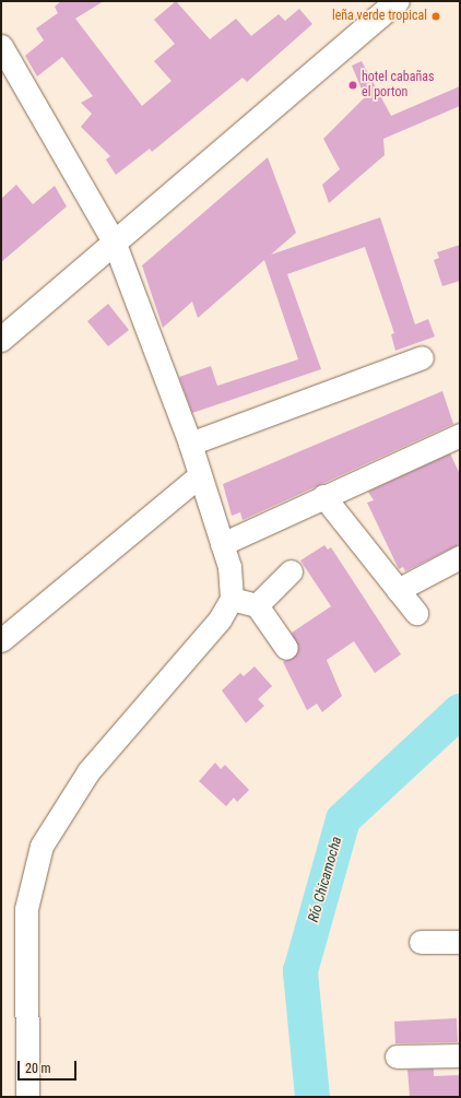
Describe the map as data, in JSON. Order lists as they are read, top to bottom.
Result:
{
  "water": ["Río Chicamocha"],
  "places": ["leña verde tropical", "hotel cabañas el porton"],
  "scale_bar": "20 m"
}
